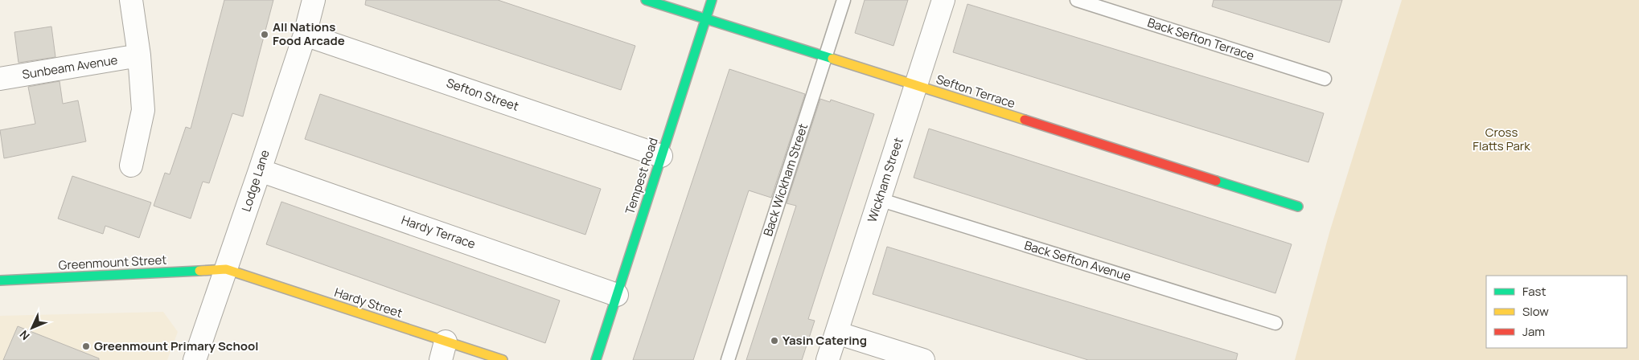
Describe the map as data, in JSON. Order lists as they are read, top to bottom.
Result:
{
  "streets": {
    "street": [
      "Sunbeam Avenue",
      "Sefton Terrace",
      "Sefton Street",
      "Tempest Road",
      "Wickham Street",
      "Lodge Lane",
      "Hardy Terrace",
      "Greenmount Street",
      "Hardy Street"
    ],
    "lane": ["Back Sefton Terrace", "Back Wickham Street", "Back Sefton Avenue"]
  },
  "crossings": [
    ["Sefton Terrace", "Tempest Road"],
    ["Sefton Terrace", "Back Wickham Street"],
    ["Sefton Terrace", "Wickham Street"],
    ["Sefton Street", "Tempest Road"],
    ["Sefton Street", "Lodge Lane"],
    ["Tempest Road", "Hardy Terrace"],
    ["Wickham Street", "Back Sefton Avenue"],
    ["Lodge Lane", "Hardy Terrace"],
    ["Lodge Lane", "Greenmount Street"],
    ["Lodge Lane", "Hardy Street"],
    ["Greenmount Street", "Hardy Street"]
  ],
  "parks": ["Cross Flatts Park"],
  "places": ["All Nations Food Arcade", "Yasin Catering", "Greenmount Primary School"],
  "legend": ["Fast", "Slow", "Jam"],
  "north": "bottom left"
}
